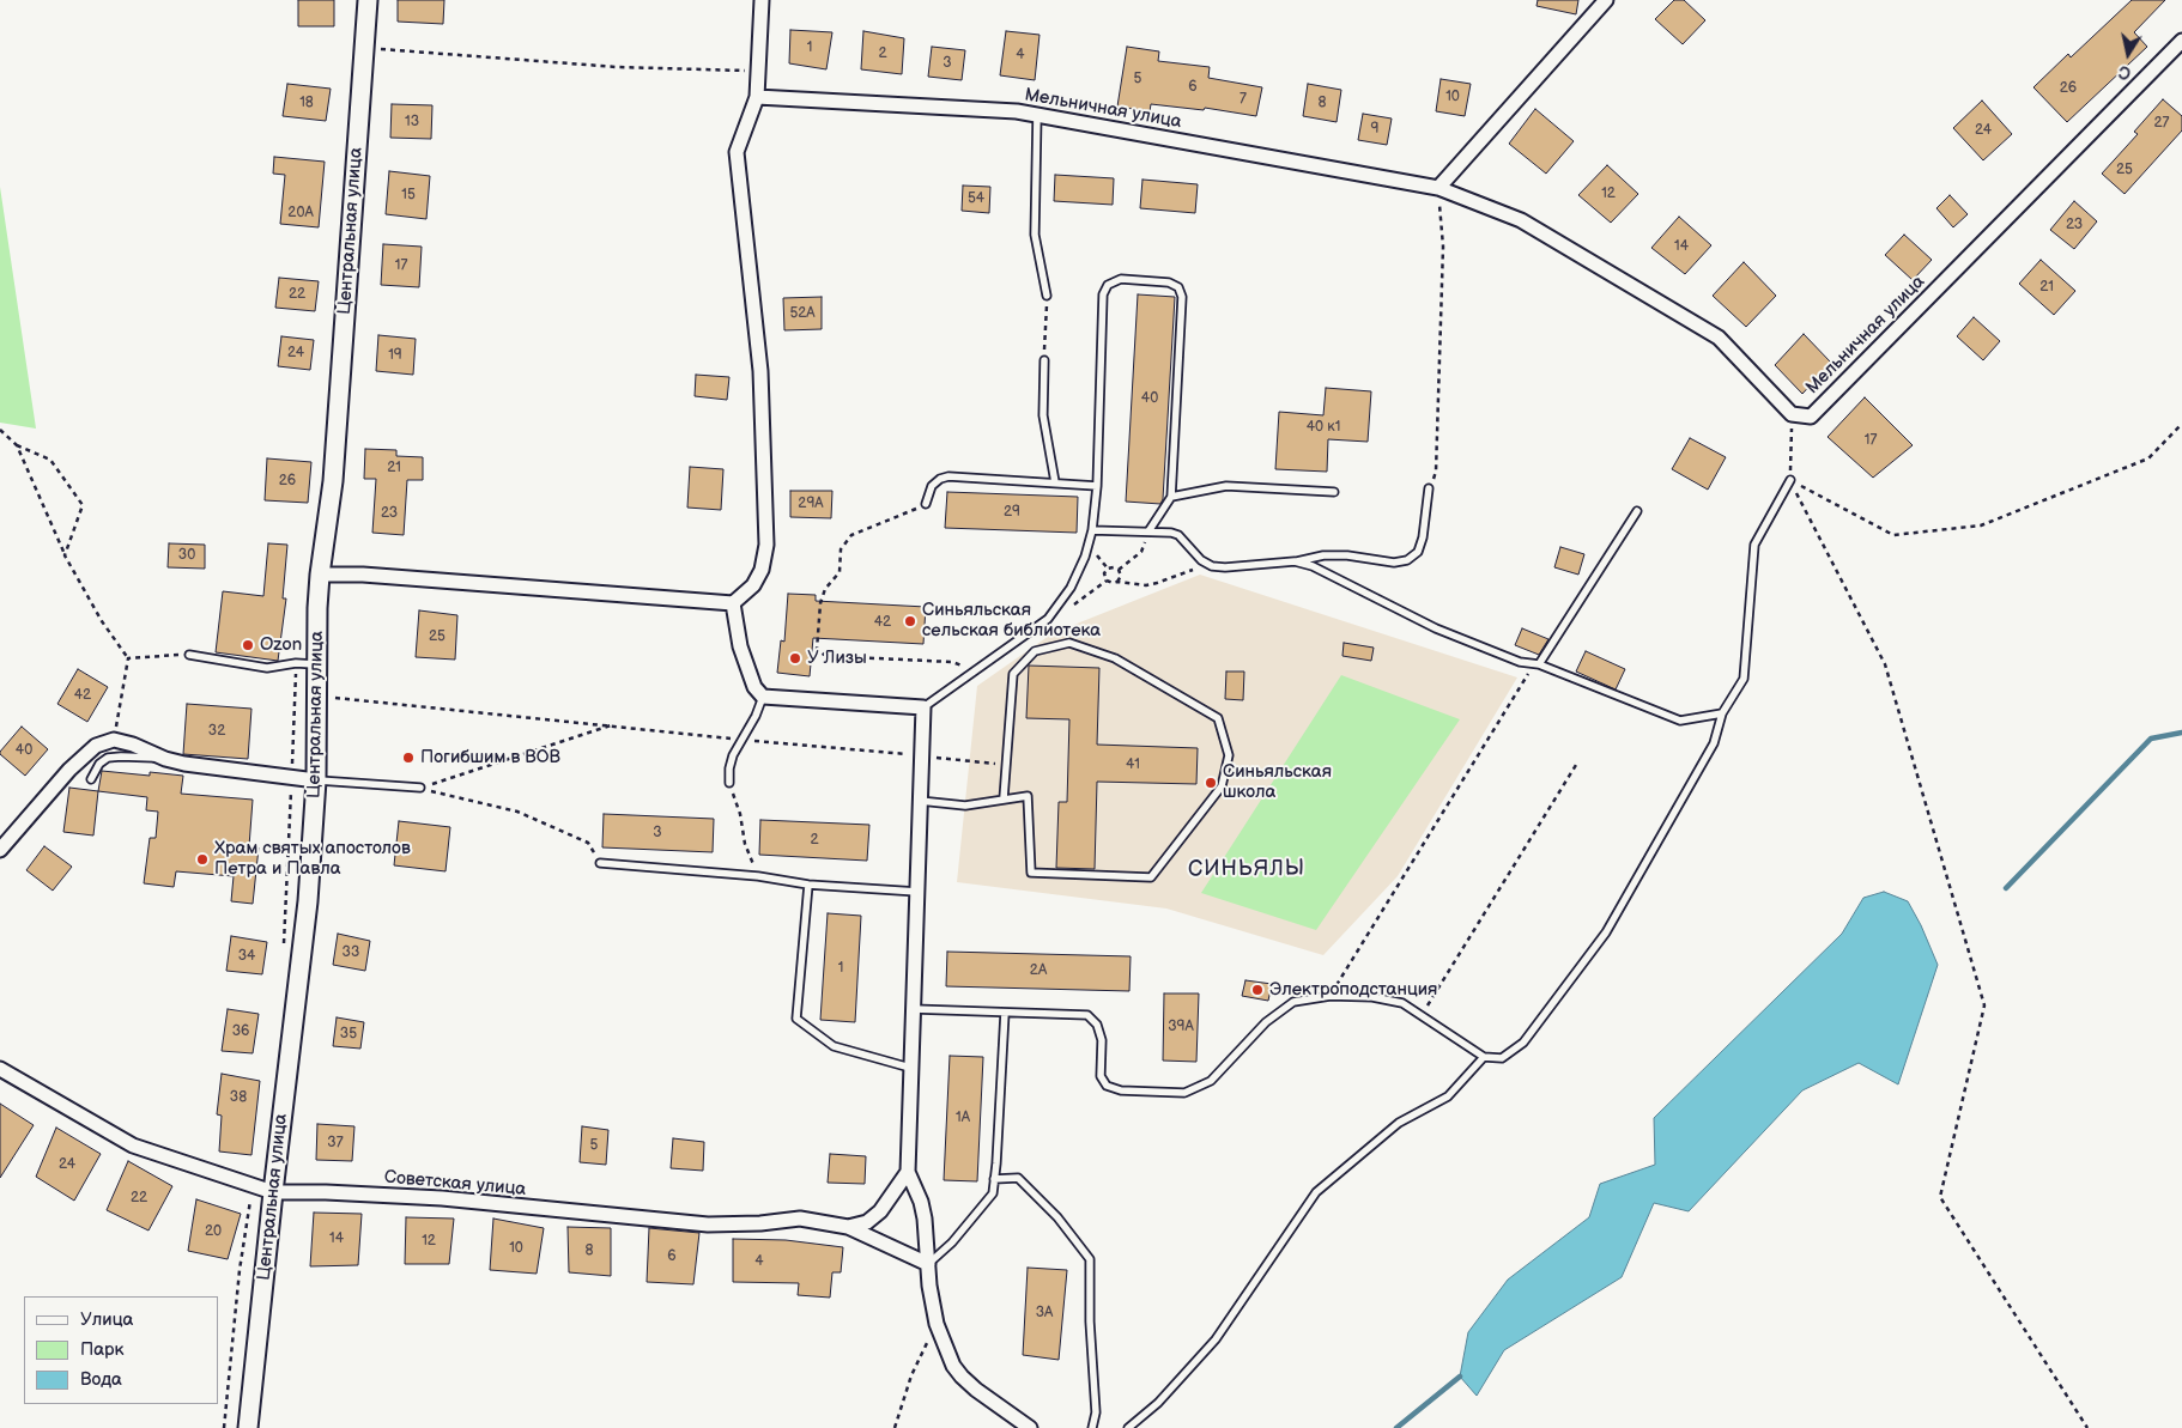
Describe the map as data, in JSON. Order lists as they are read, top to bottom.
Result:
{
  "streets": {
    "street": ["Мельничная улица", "Центральная улица", "Советская улица"]
  },
  "crossings": [
    ["Центральная улица", "Советская улица"]
  ],
  "districts": ["СИНЬЯЛЫ"],
  "places": [
    "Синьяльская сельская библиотека",
    "Ozon",
    "У Лизы",
    "Погибшим в ВОВ",
    "Синьяльская школа",
    "Храм святых апостолов Петра и Павла",
    "Электроподстанция"
  ],
  "house_numbers": [
    "1",
    "2",
    "4",
    "3",
    "5",
    "6",
    "26",
    "10",
    "7",
    "18",
    "8",
    "13",
    "27",
    "9",
    "24",
    "25",
    "12",
    "15",
    "54",
    "20А",
    "23",
    "14",
    "17",
    "21",
    "22",
    "52А",
    "24",
    "19",
    "40",
    "40 к1",
    "17",
    "21",
    "26",
    "29А",
    "29",
    "23",
    "30",
    "42",
    "25",
    "42",
    "32",
    "40",
    "41",
    "3",
    "2",
    "33",
    "34",
    "1",
    "2А",
    "39А",
    "36",
    "35",
    "38",
    "1А",
    "37",
    "5",
    "24",
    "22",
    "20",
    "14",
    "12",
    "10",
    "8",
    "6",
    "4",
    "3А"
  ],
  "legend": ["Улица", "Парк", "Вода"],
  "north": "bottom"
}
